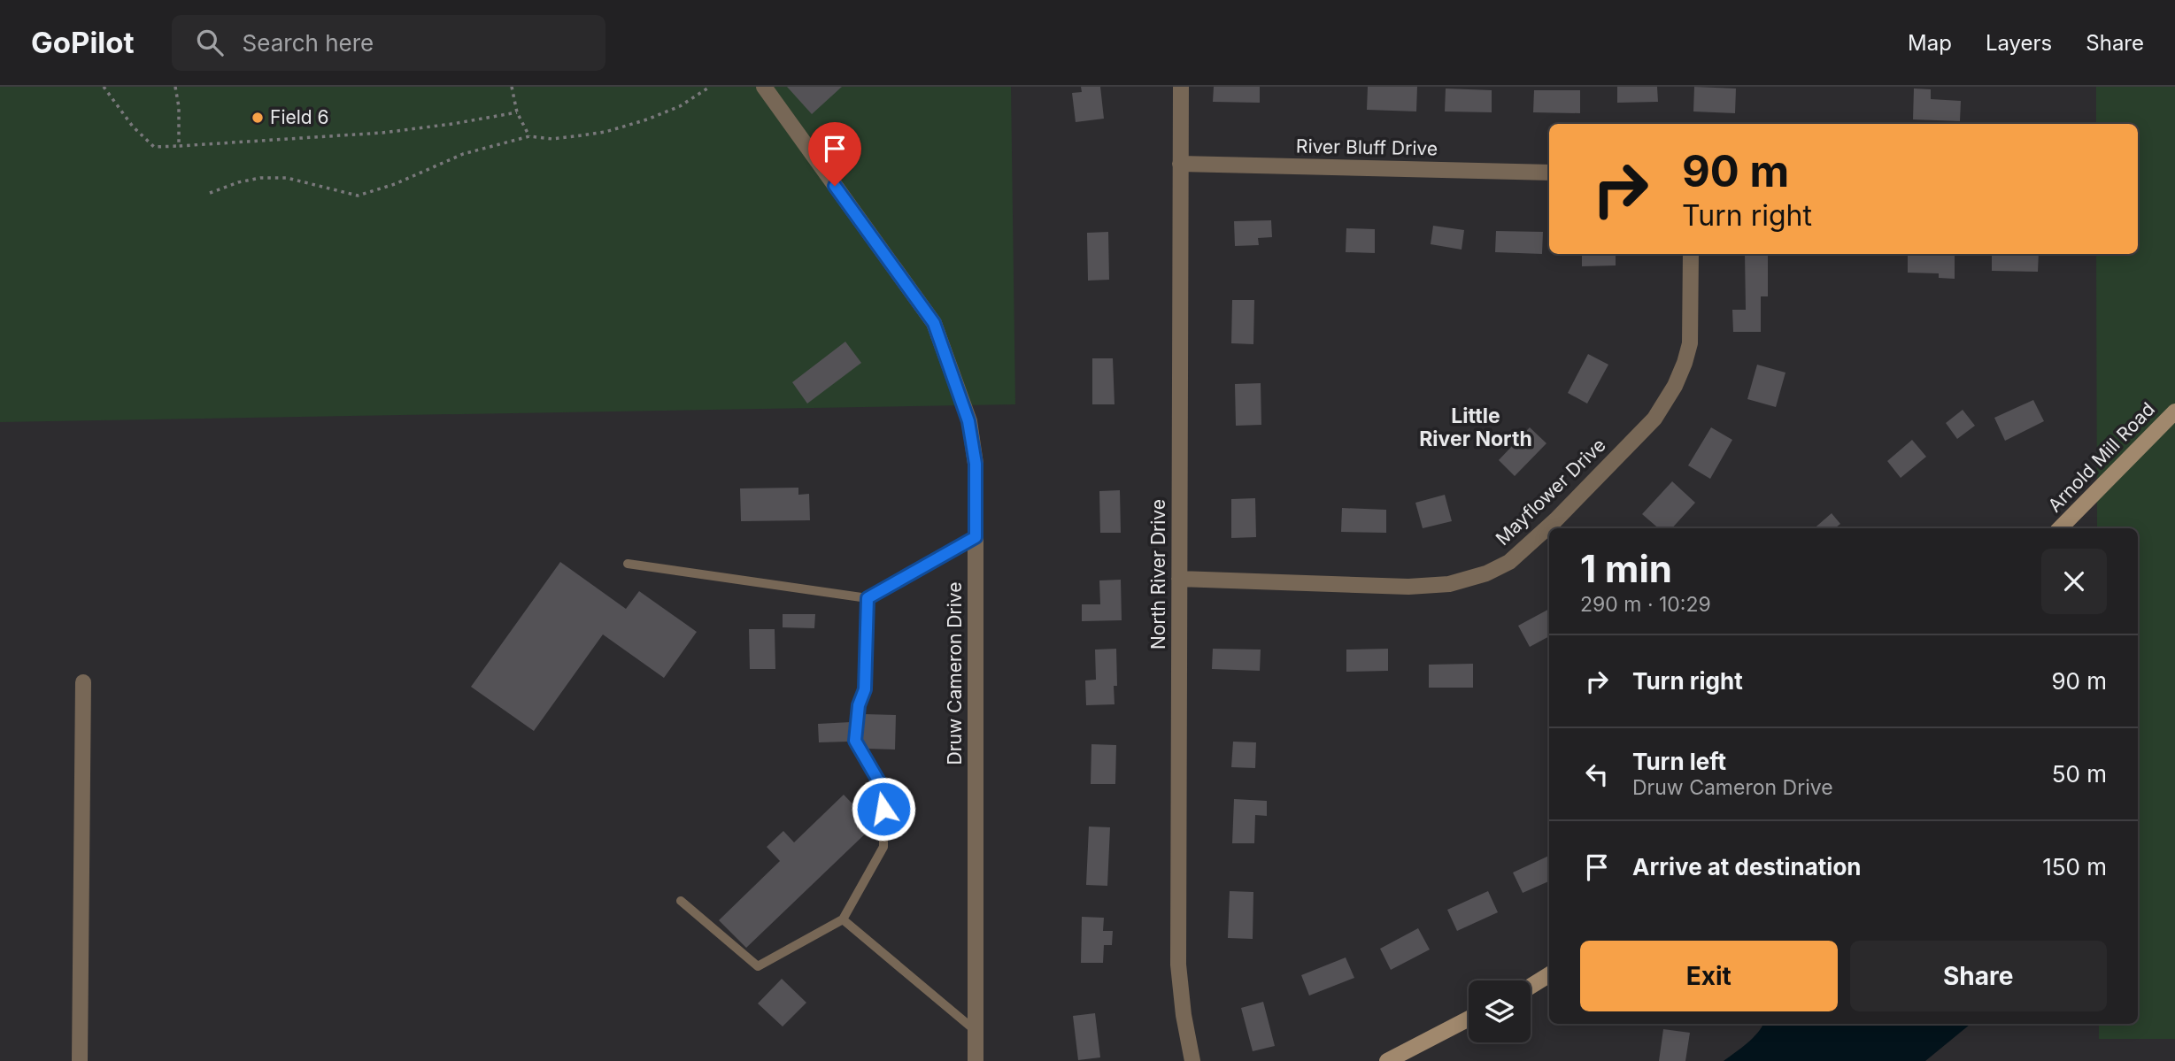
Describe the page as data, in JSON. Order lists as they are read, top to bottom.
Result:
{
  "streets": {
    "main road": ["Arnold Mill Road"],
    "street": [
      "River Bluff Drive",
      "Mayflower Drive",
      "North River Drive",
      "Druw Cameron Drive"
    ]
  },
  "crossings": [
    ["River Bluff Drive", "North River Drive"],
    ["Mayflower Drive", "North River Drive"]
  ],
  "districts": ["Little River North"],
  "places": ["Field 6"],
  "page": {
    "header": "GoPilot",
    "search": "Search here",
    "nav": ["Map", "Layers", "Share"],
    "turn": ["90 m", "Turn right"],
    "heading": ["1 min", "290 m · 10:29"],
    "list": [
      {
        "name": "Turn right",
        "value": "90 m"
      },
      {
        "name": "Turn left",
        "note": "Druw Cameron Drive",
        "value": "50 m"
      },
      {
        "name": "Arrive at destination",
        "value": "150 m"
      }
    ],
    "buttons": ["Exit", "Share"]
  }
}
